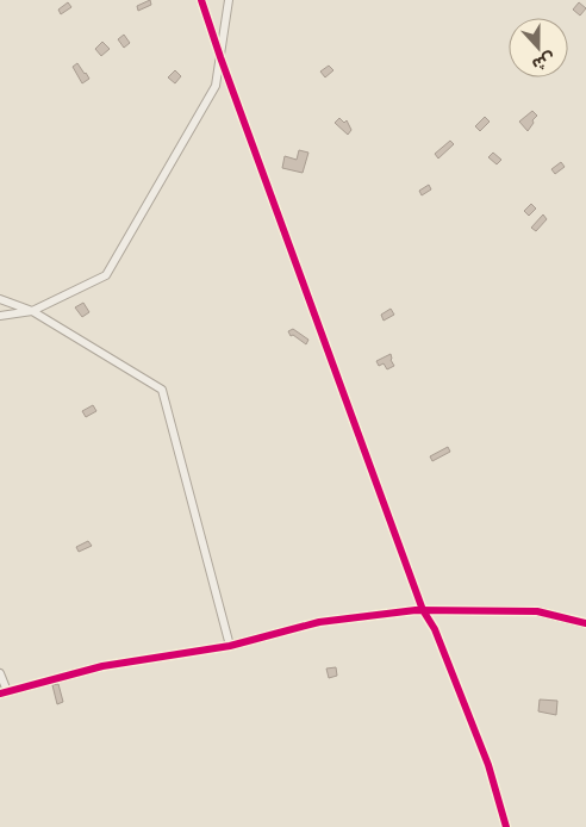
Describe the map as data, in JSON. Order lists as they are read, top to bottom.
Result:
{
  "north": "bottom"
}
